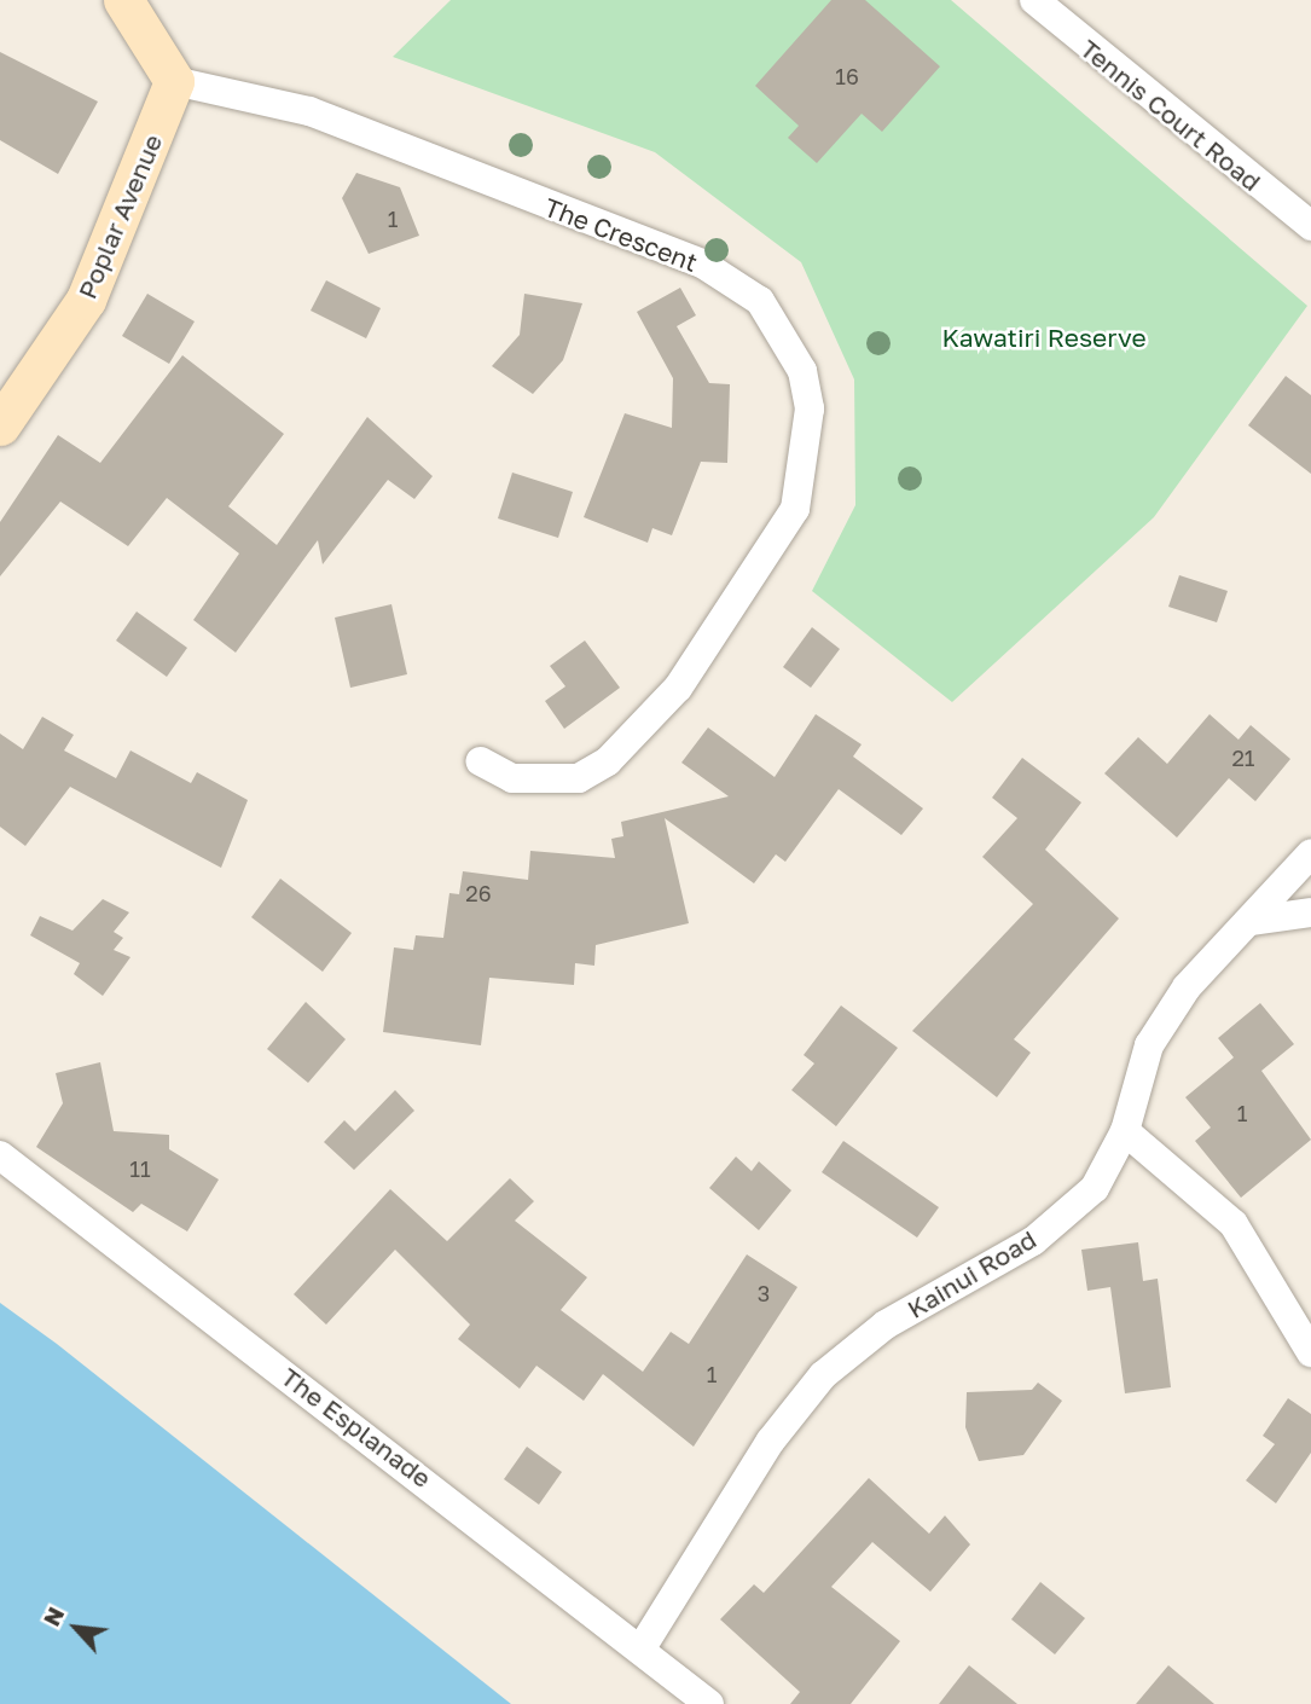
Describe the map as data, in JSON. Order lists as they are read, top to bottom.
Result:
{
  "streets": {
    "main road": ["Poplar Avenue"],
    "street": [
      "Tennis Court Road",
      "The Crescent",
      "Kainui Road",
      "The Esplanade"
    ]
  },
  "crossings": [
    ["Poplar Avenue", "The Crescent"],
    ["Kainui Road", "The Esplanade"]
  ],
  "parks": ["Kawatiri Reserve"],
  "house_numbers": [
    "16",
    "1",
    "21",
    "26",
    "1",
    "11",
    "3",
    "1"
  ],
  "north": "top left"
}
